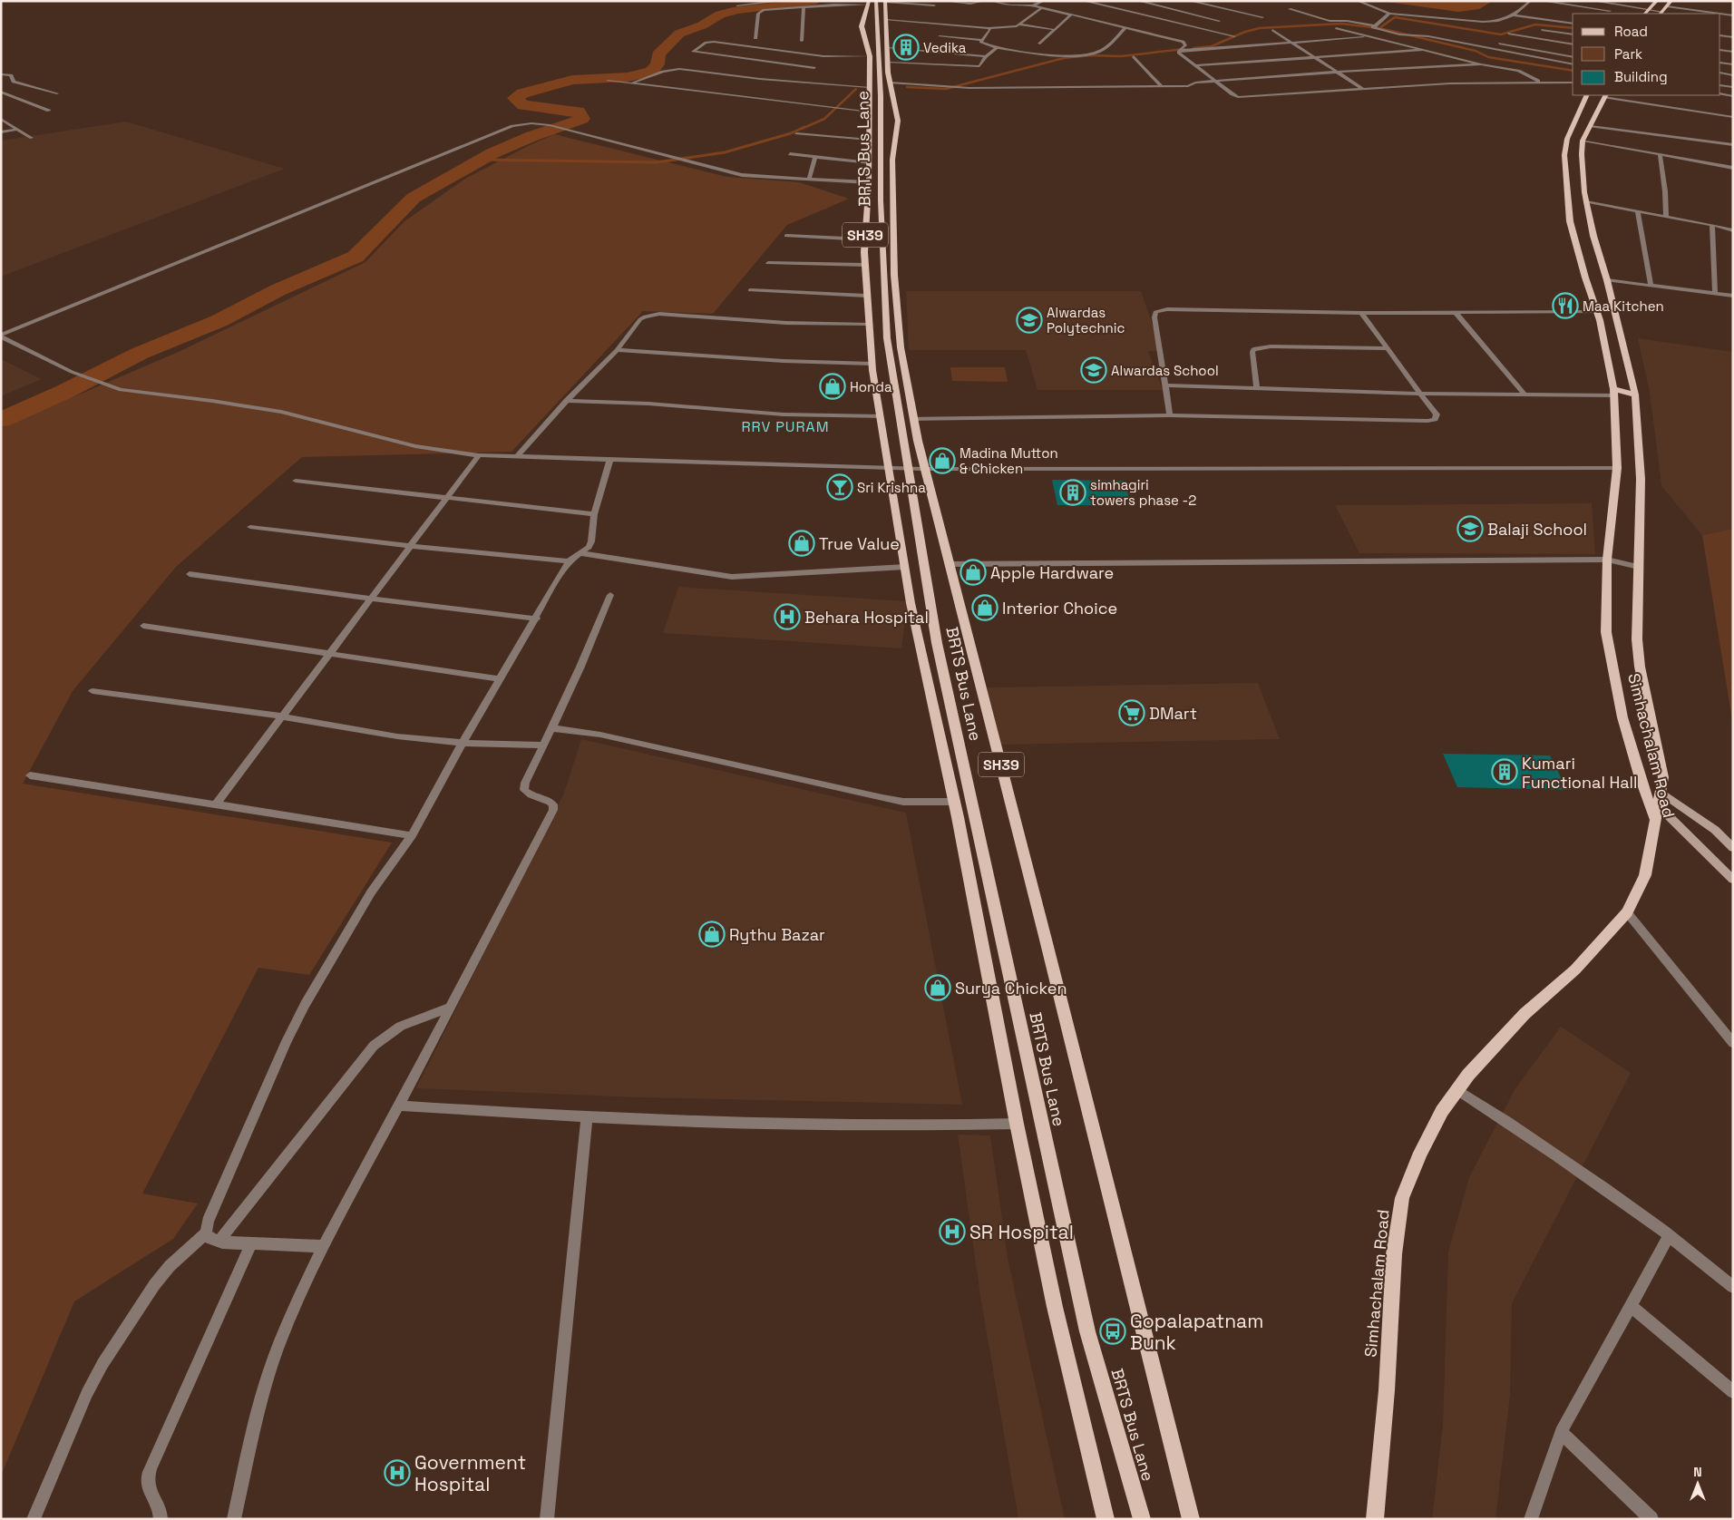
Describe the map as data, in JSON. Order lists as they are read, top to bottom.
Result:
{
  "streets": {
    "main road": ["BRTS Bus Lane", "SH39", "Simhachalam Road"]
  },
  "crossings": [
    ["BRTS Bus Lane", "SH39"]
  ],
  "districts": ["RRV PURAM"],
  "places": {
    "building": ["Vedika", "simhagiri towers phase -2", "Kumari Functional Hall"],
    "restaurant": ["Maa Kitchen"],
    "school or university": ["Alwardas Polytechnic", "Alwardas School", "Balaji School"],
    "shop": [
      "Honda",
      "Madina Mutton & Chicken",
      "True Value",
      "Apple Hardware",
      "Interior Choice",
      "Rythu Bazar",
      "Surya Chicken"
    ],
    "bar": ["Sri Krishna"],
    "hospital": ["Behara Hospital", "SR Hospital", "Government Hospital"],
    "supermarket": ["DMart"],
    "bus stop": ["Gopalapatnam Bunk"]
  },
  "legend": ["Road", "Park", "Building"],
  "north": "top"
}
